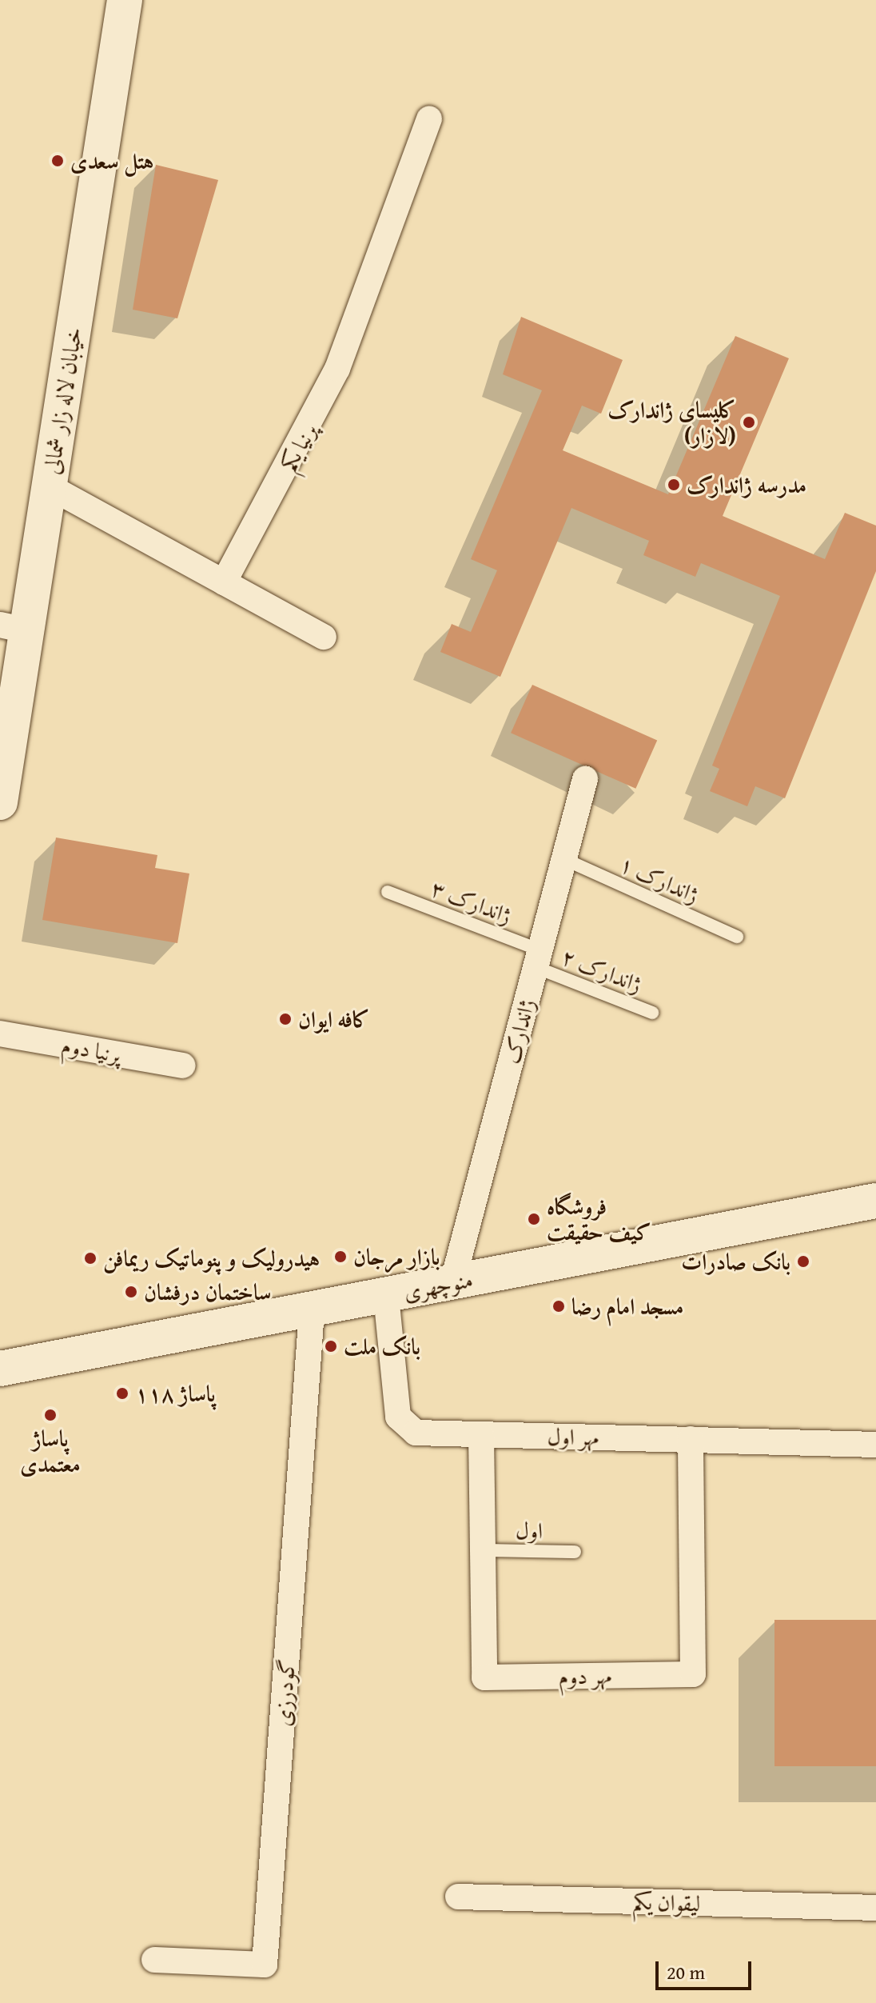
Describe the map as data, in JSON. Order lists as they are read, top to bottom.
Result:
{
  "streets": {
    "street": [
      "خیابان لاله زار شمالی",
      "پرنیا یکم",
      "ژاندارک",
      "پرنیا دوم",
      "منوچهری",
      "مهر اول",
      "مهر دوم",
      "گودرزی",
      "لیقوان یکم"
    ],
    "lane": [
      "ژاندارک ۱",
      "ژاندارک ۳",
      "ژاندارک ۲",
      "اول"
    ]
  },
  "crossings": [
    ["ژاندارک ۱", "ژاندارک"],
    ["ژاندارک ۳", "ژاندارک ۲"],
    ["ژاندارک ۳", "ژاندارک"],
    ["ژاندارک ۲", "ژاندارک"],
    ["ژاندارک", "منوچهری"],
    ["منوچهری", "مهر اول"],
    ["منوچهری", "گودرزی"],
    ["مهر اول", "مهر دوم"],
    ["اول", "مهر دوم"]
  ],
  "places": [
    "هتل سعدی",
    "کلیسای ژاندارک (لازار)",
    "مدرسه ژاندارک",
    "کافه ایوان",
    "فروشگاه کیف حقیقت",
    "بازار مرجان",
    "هیدرولیک و پنوماتیک ریمافن",
    "بانک صادرات",
    "ساختمان درفشان",
    "مسجد امام رضا",
    "بانک ملت",
    "پاساژ ۱۱۸",
    "پاساژ معتمدی"
  ],
  "scale_bar": "20 m"
}
